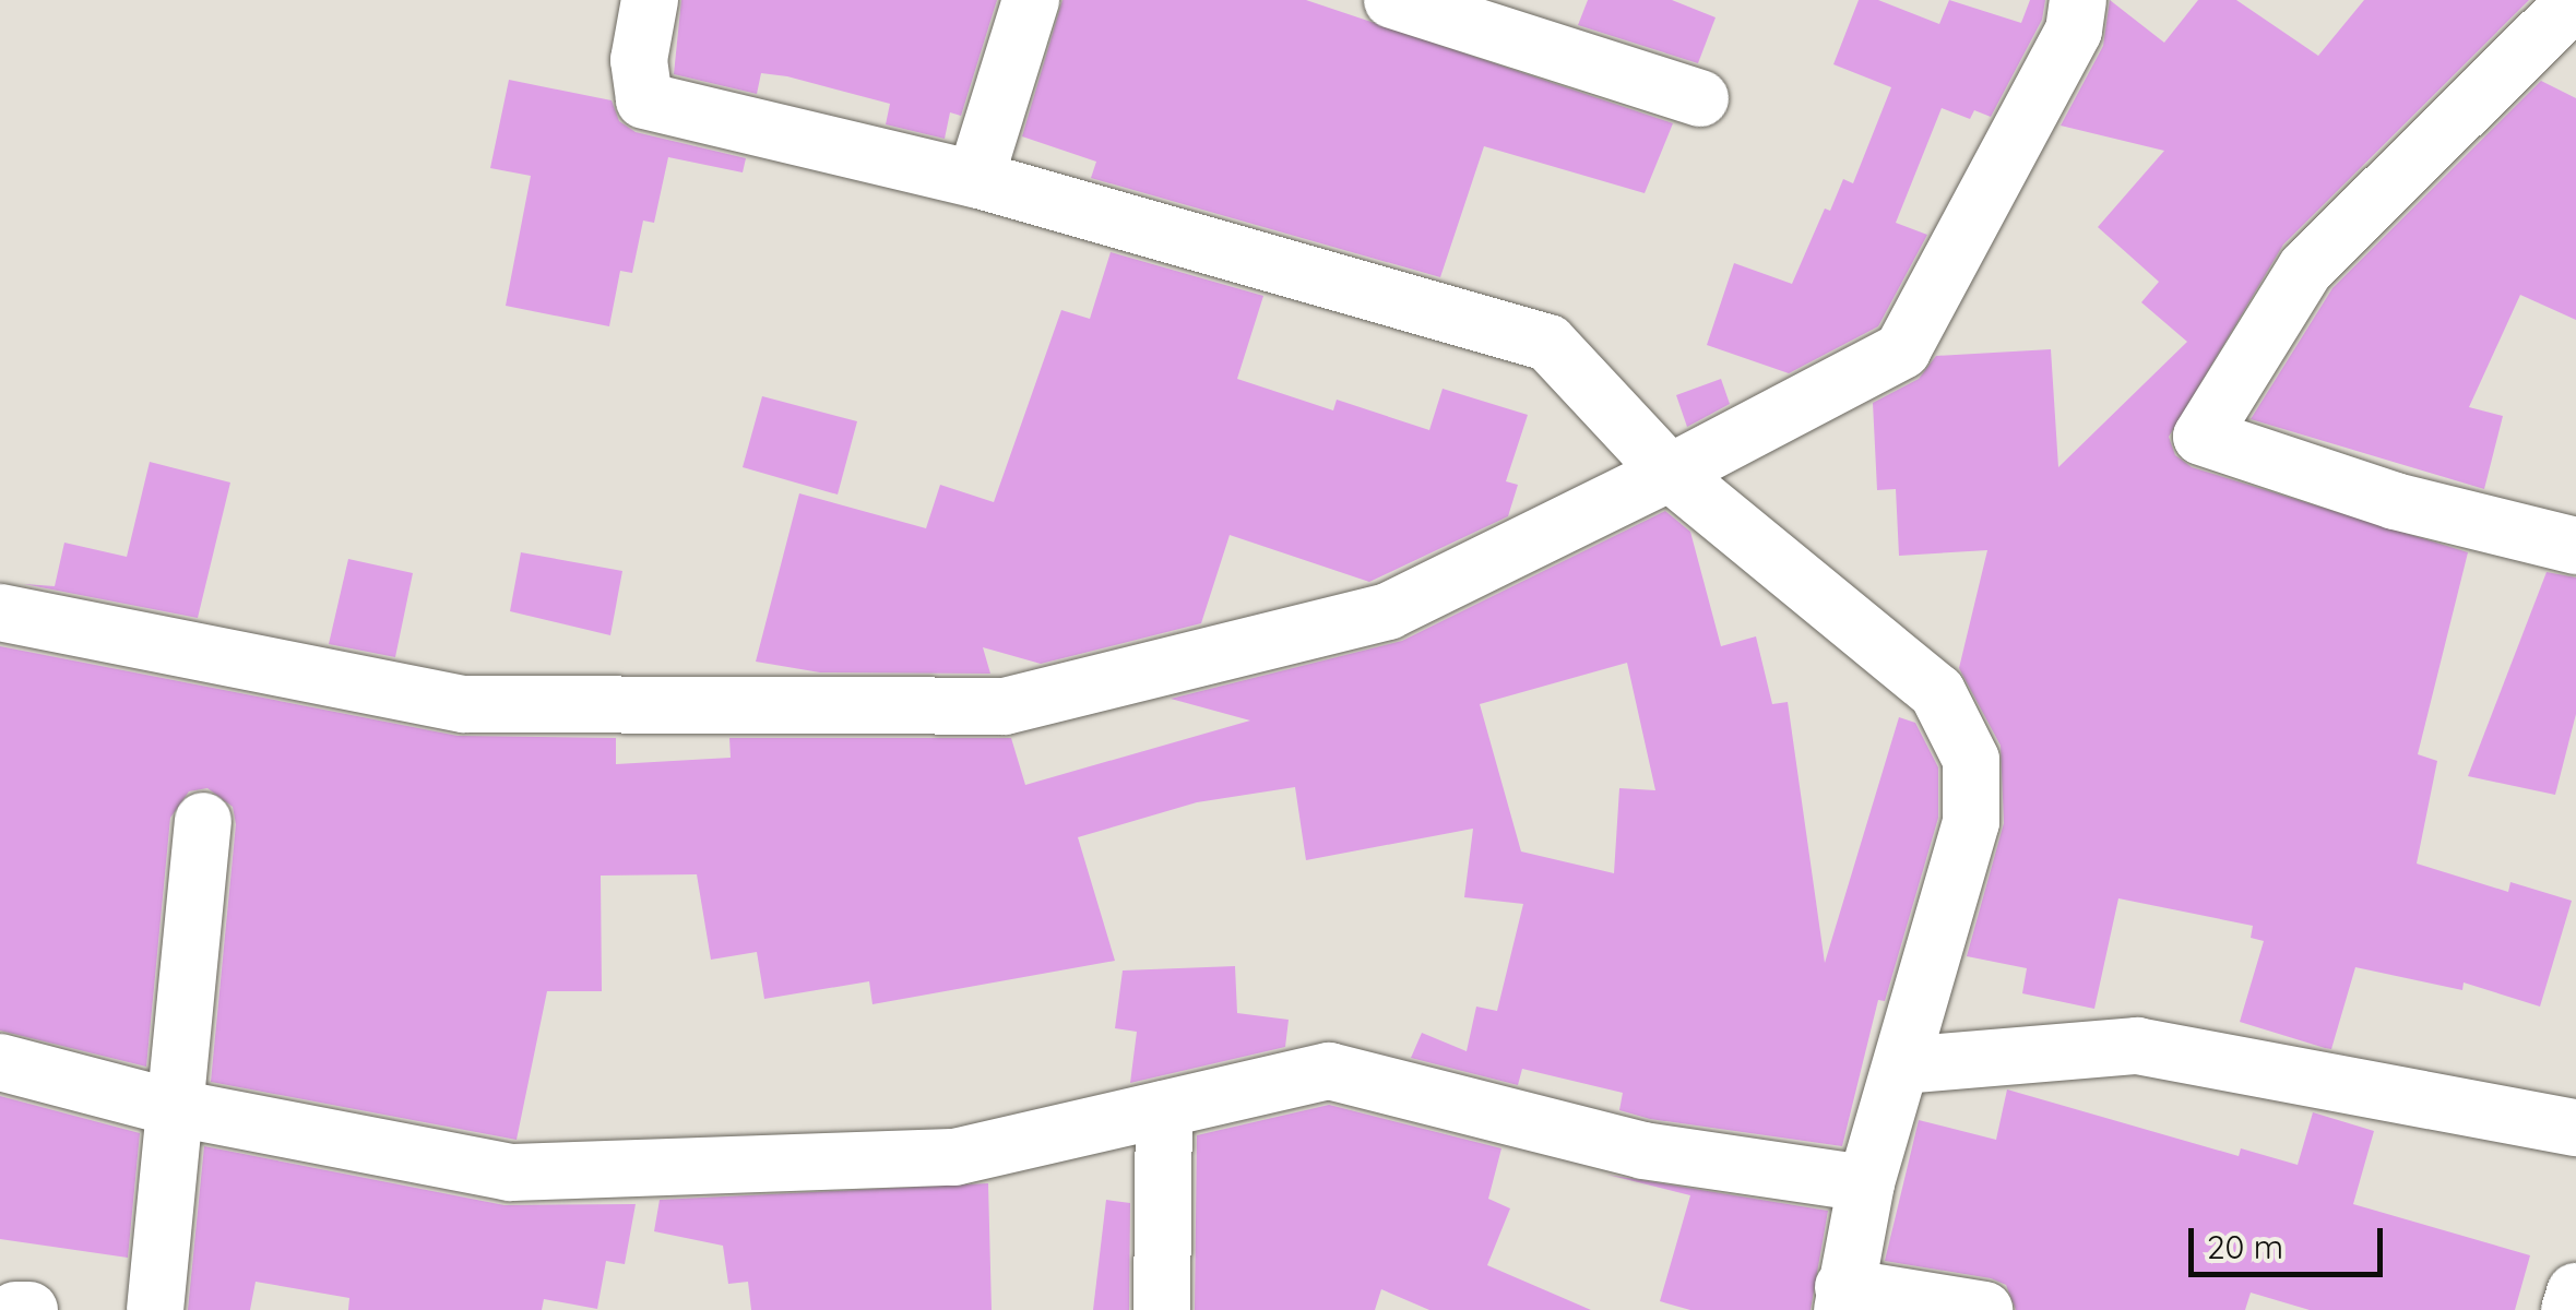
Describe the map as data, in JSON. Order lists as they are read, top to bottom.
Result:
{
  "scale_bar": "20 m"
}
